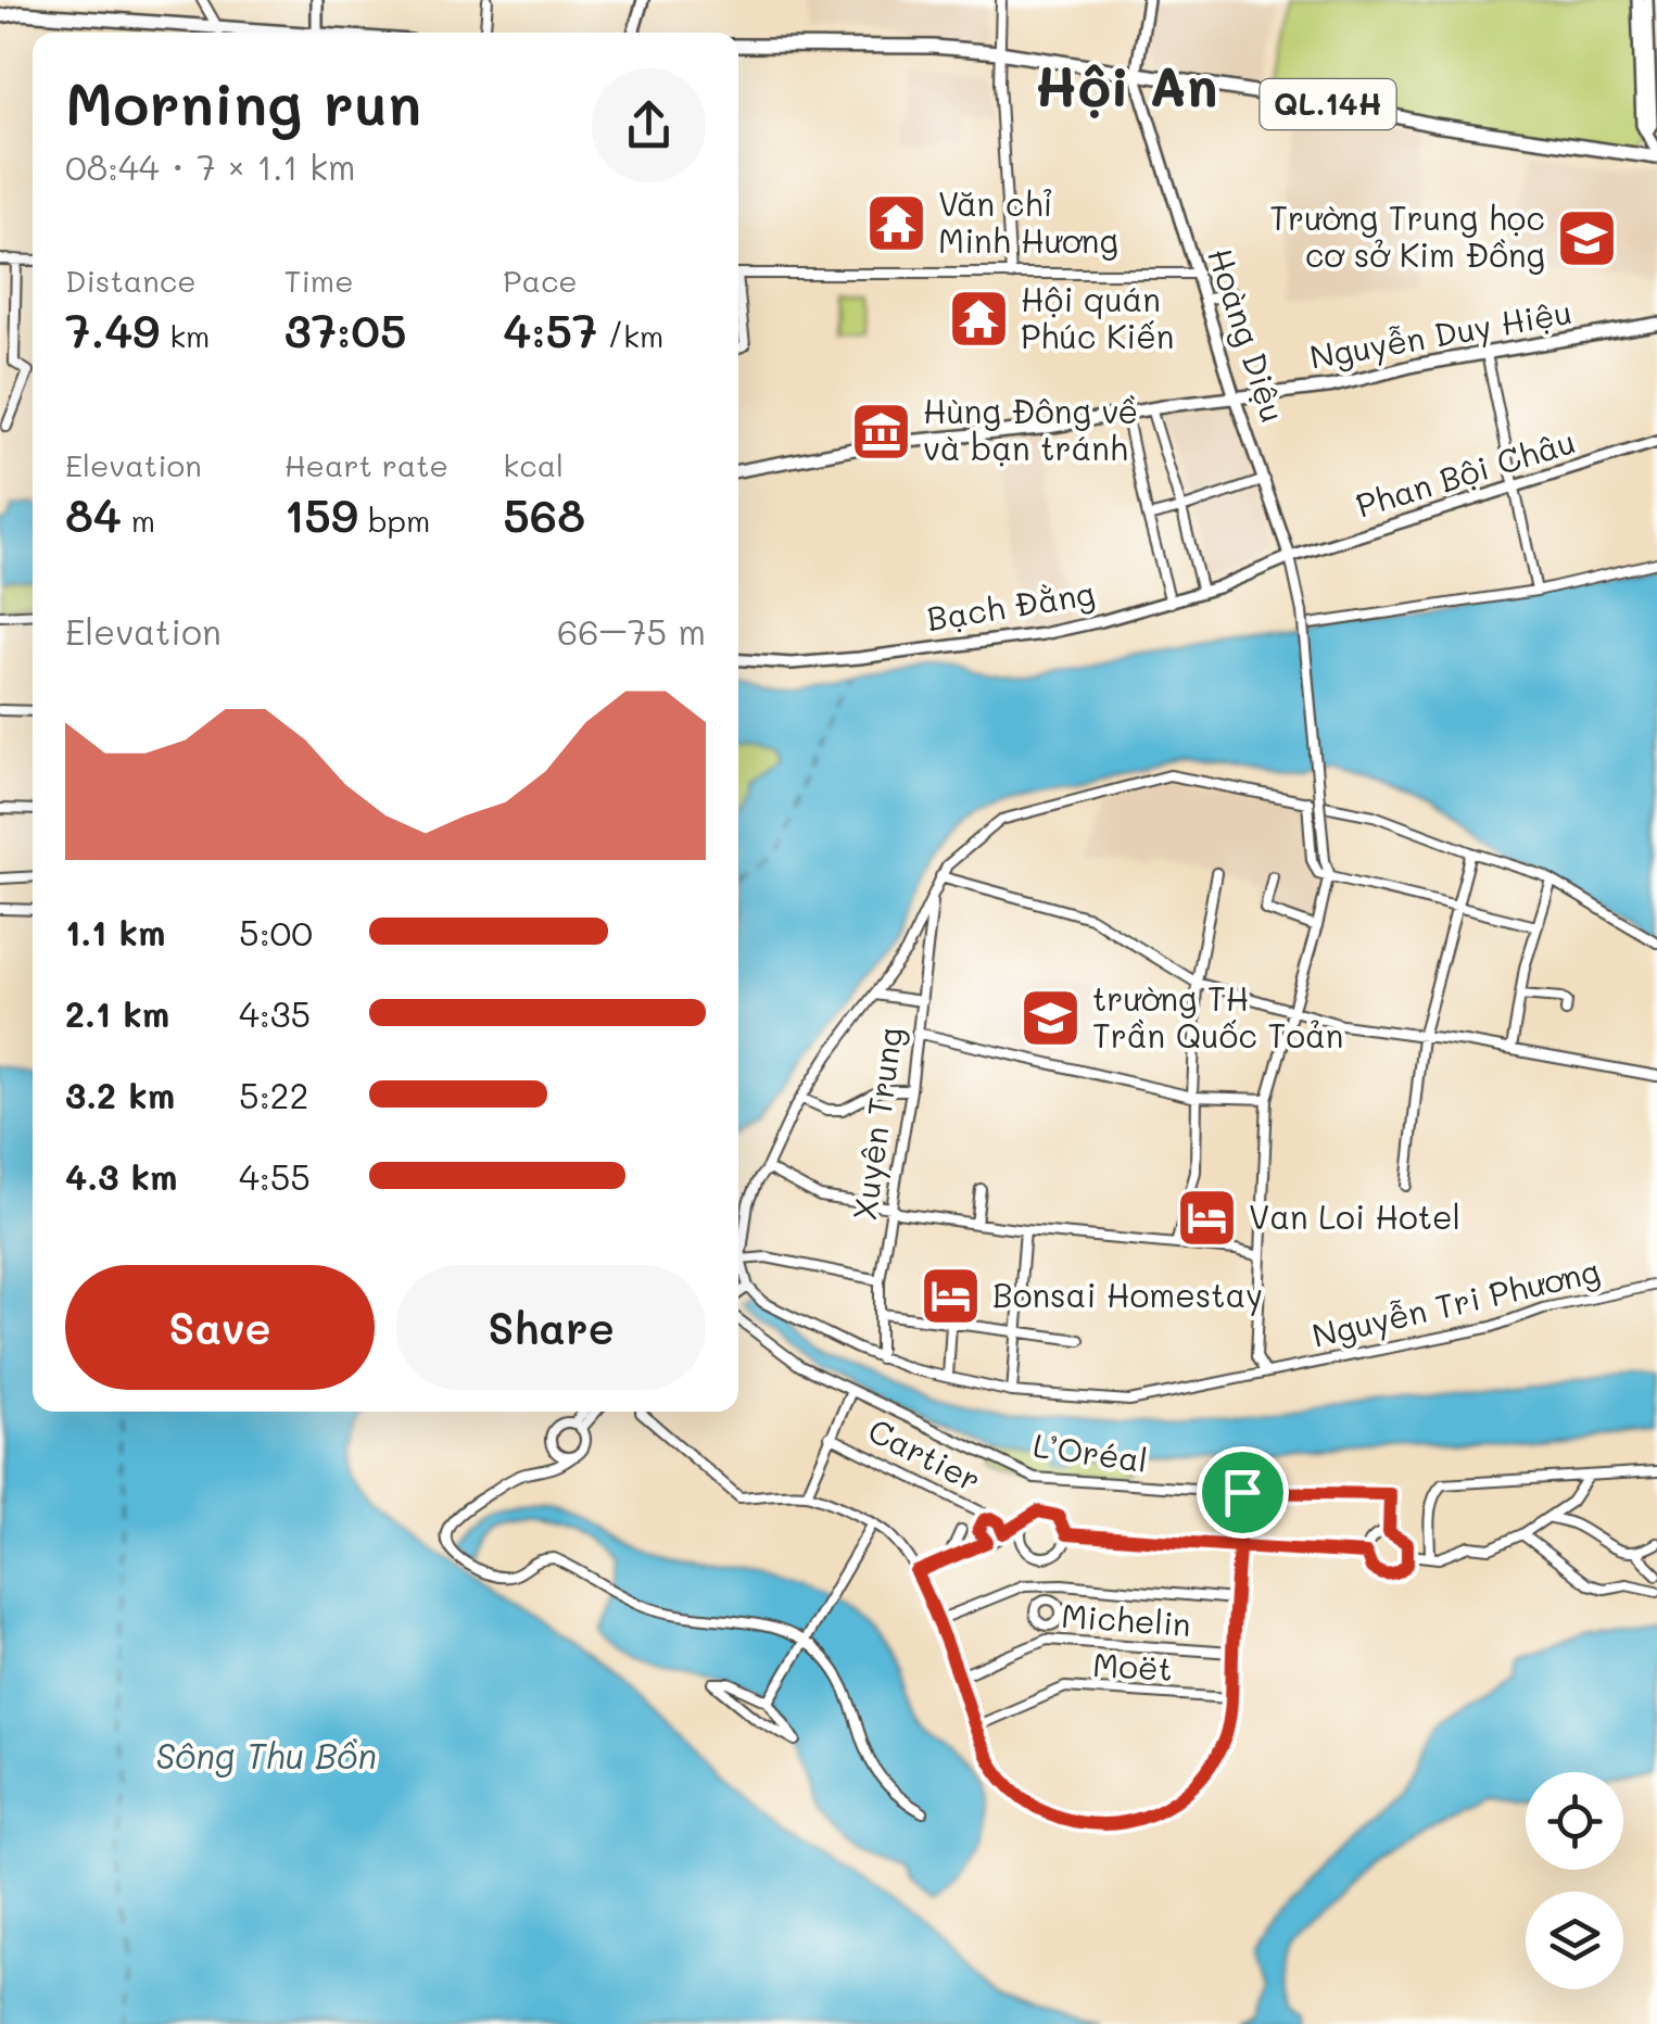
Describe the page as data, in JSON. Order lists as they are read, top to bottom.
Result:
{
  "streets": {
    "main road": ["QL.14H", "Nguyễn Duy Hiệu"],
    "street": [
      "Hoàng Diệu",
      "Phan Bội Châu",
      "Bạch Đằng",
      "Xuyên Trung",
      "Nguyễn Tri Phương",
      "L’Oréal",
      "Cartier",
      "Michelin",
      "Moët"
    ]
  },
  "crossings": [
    ["QL.14H", "Hoàng Diệu"],
    ["Hoàng Diệu", "Nguyễn Duy Hiệu"],
    ["Hoàng Diệu", "Phan Bội Châu"],
    ["Hoàng Diệu", "Bạch Đằng"],
    ["Phan Bội Châu", "Bạch Đằng"],
    ["Xuyên Trung", "Nguyễn Tri Phương"]
  ],
  "districts": ["Hội An"],
  "water": ["Sông Thu Bồn"],
  "places": {
    "temple": ["Văn chỉ Minh Hương", "Hội quán Phúc Kiến"],
    "school or university": ["Trường Trung học cơ sở Kim Đồng", "trường TH Trần Quốc Toản"],
    "museum": ["Hùng Đông về và bạn tránh"],
    "hotel": ["Van Loi Hotel", "Bonsai Homestay"]
  },
  "page": {
    "heading": ["Morning run", "08:44 · 7 × 1.1 km"],
    "stats": [
      ["Distance", "7.49 km"],
      ["Time", "37:05"],
      ["Pace", "4:57 /km"],
      ["Elevation", "84 m"],
      ["Heart rate", "159 bpm"],
      ["kcal", "568"]
    ],
    "chart": ["Elevation", "66–75 m"],
    "list": [
      {
        "name": "1.1 km",
        "note": "5:00"
      },
      {
        "name": "2.1 km",
        "note": "4:35"
      },
      {
        "name": "3.2 km",
        "note": "5:22"
      },
      {
        "name": "4.3 km",
        "note": "4:55"
      }
    ],
    "buttons": ["Save", "Share"]
  }
}
